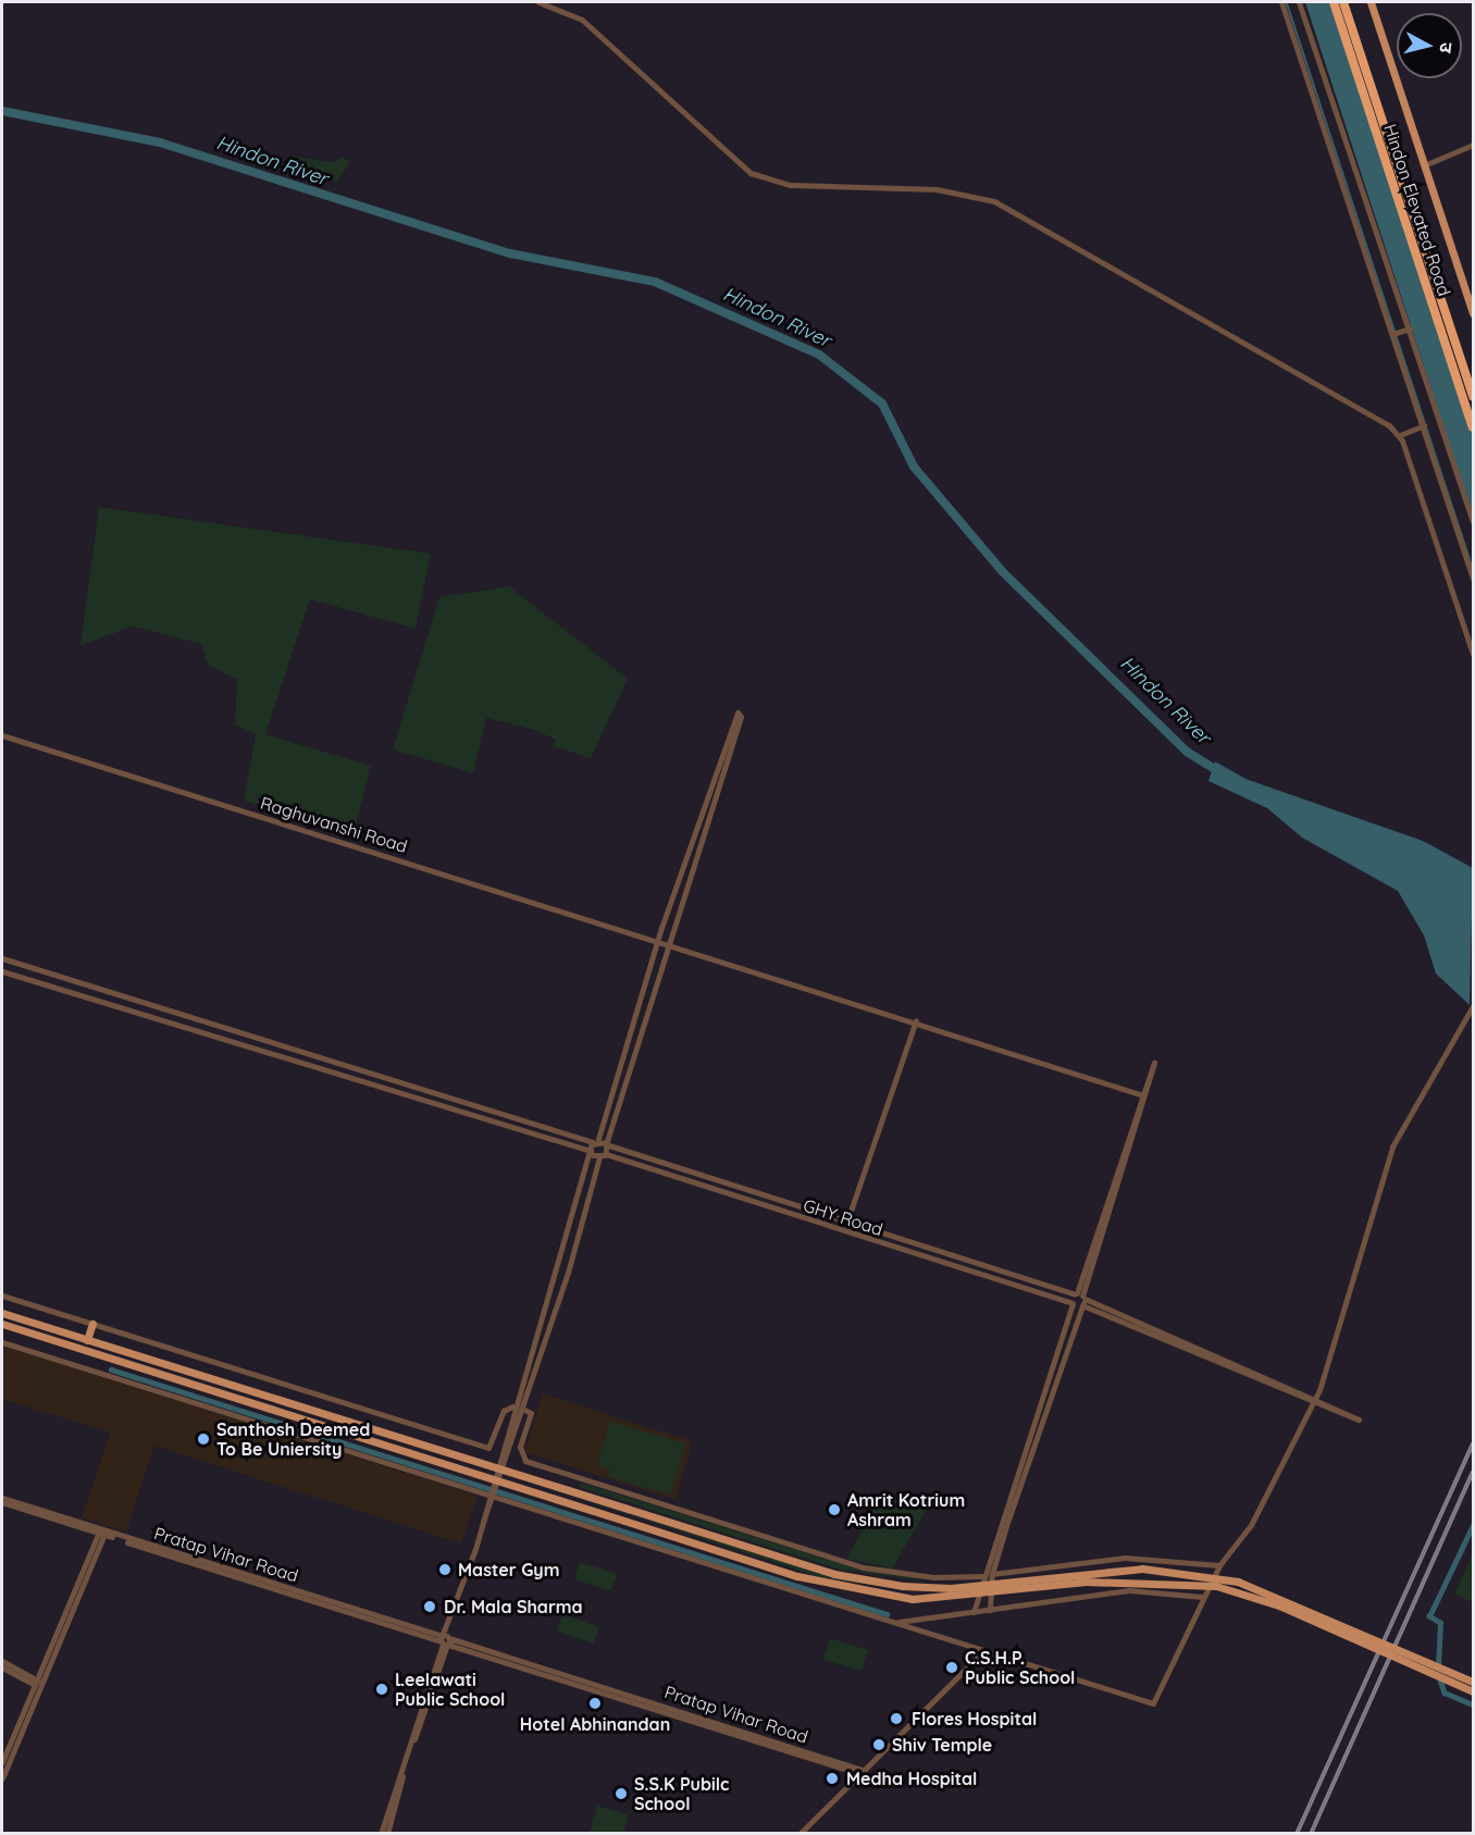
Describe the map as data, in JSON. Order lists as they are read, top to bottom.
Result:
{
  "streets": {
    "highway": ["Hindon Elevated Road"],
    "street": ["Raghuvanshi Road", "GHY Road", "Pratap Vihar Road"]
  },
  "water": ["Hindon River"],
  "places": [
    "Santhosh Deemed To Be Uniersity",
    "Amrit Kotrium Ashram",
    "Master Gym",
    "Dr. Mala Sharma",
    "C.S.H.P. Public School",
    "Leelawati Public School",
    "Hotel Abhinandan",
    "Flores Hospital",
    "Shiv Temple",
    "Medha Hospital",
    "S.S.K Pubilc School"
  ],
  "north": "right"
}
